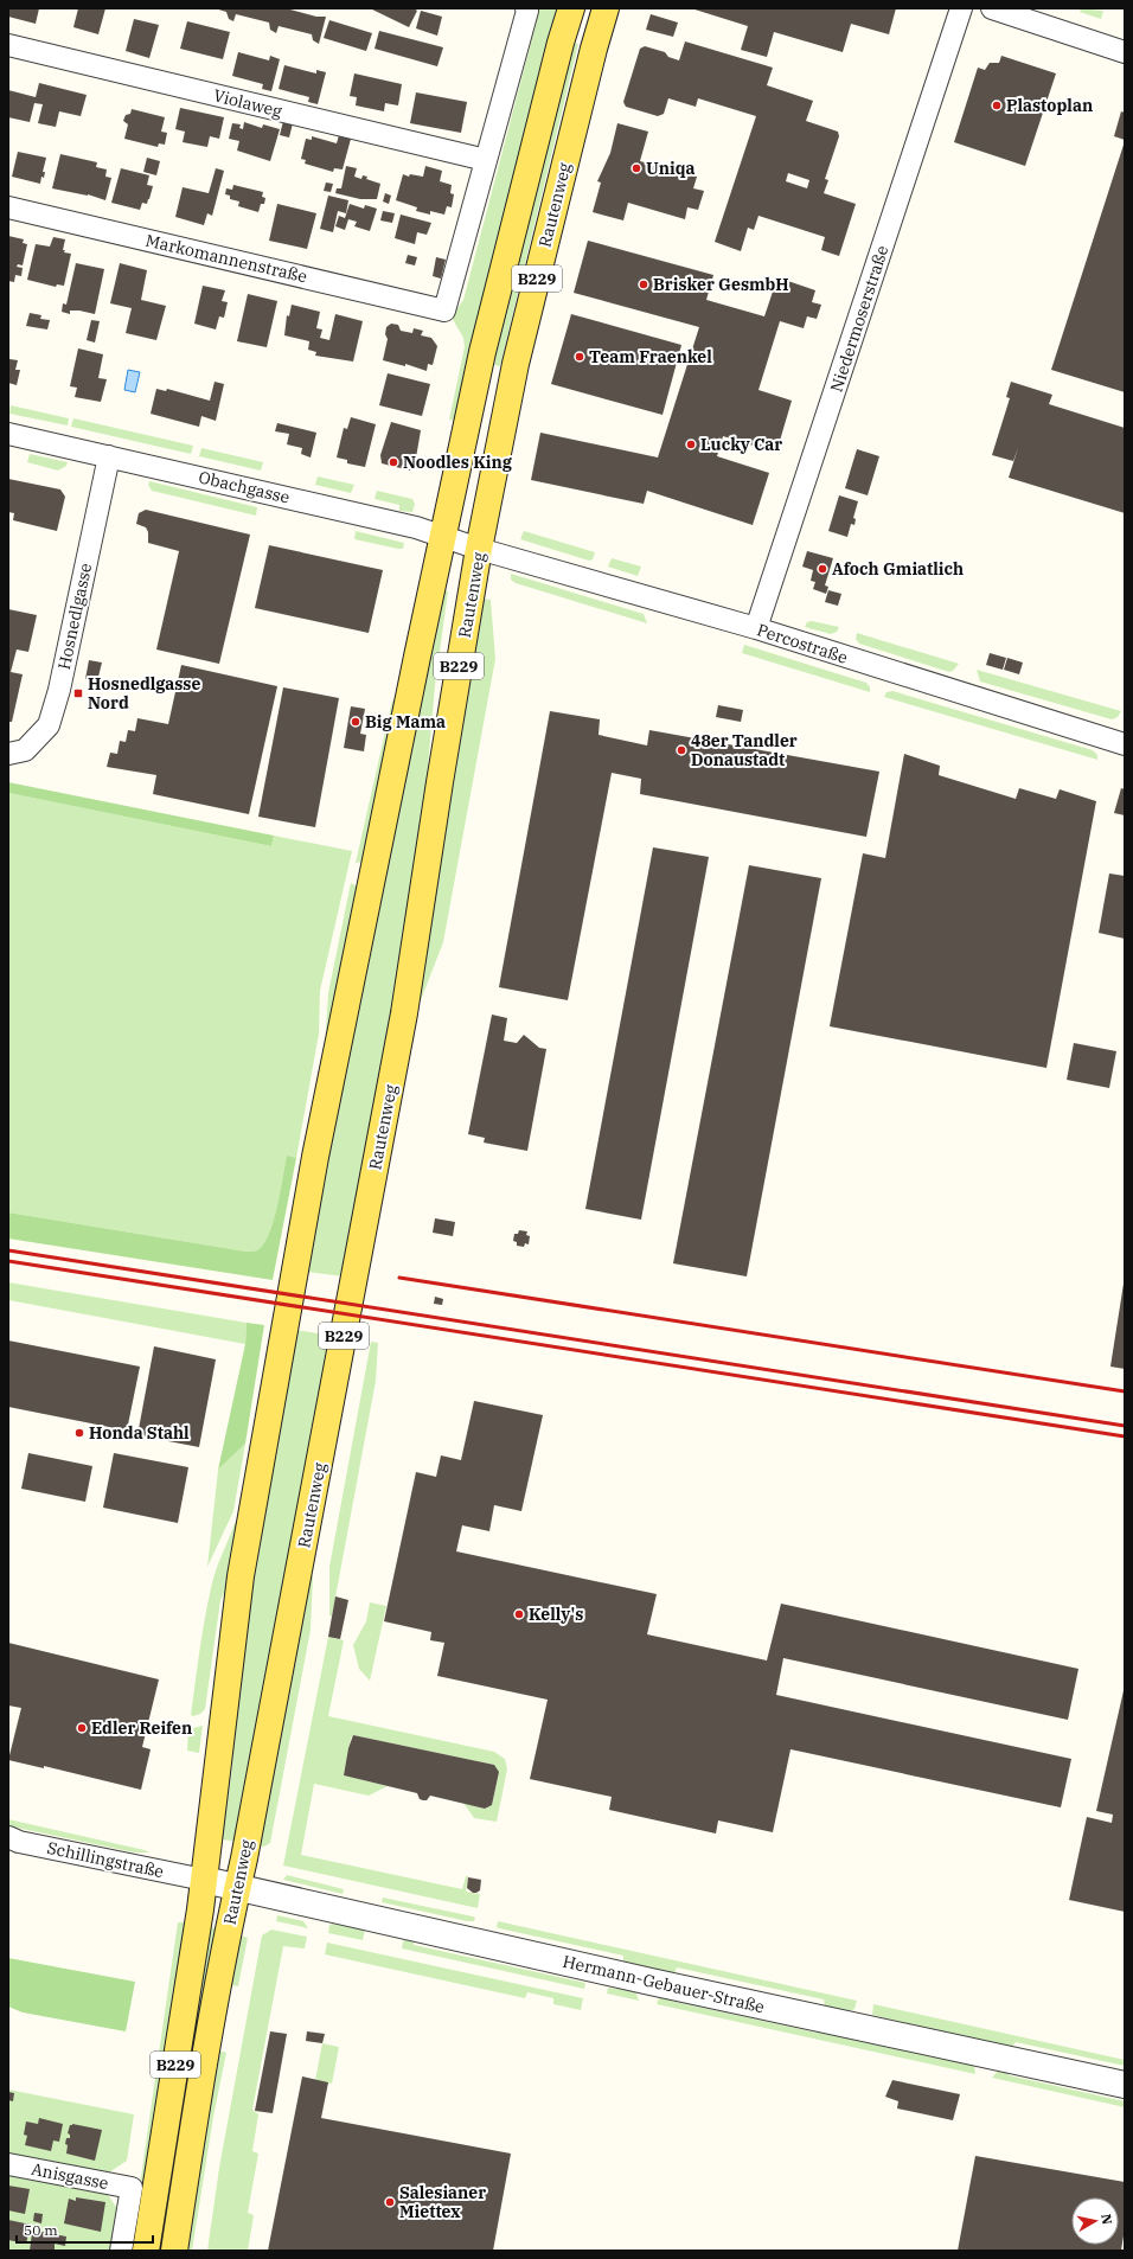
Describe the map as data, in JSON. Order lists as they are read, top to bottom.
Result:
{
  "streets": {
    "main road": ["Rautenweg", "B229"],
    "street": [
      "Violaweg",
      "Markomannenstraße",
      "Niedermoserstraße",
      "Obachgasse",
      "Hosnedlgasse",
      "Percostraße",
      "Schillingstraße",
      "Hermann-Gebauer-Straße",
      "Anisgasse"
    ]
  },
  "crossings": [
    ["Violaweg", "Markomannenstraße"],
    ["Rautenweg", "Obachgasse"],
    ["Rautenweg", "Percostraße"],
    ["Rautenweg", "Schillingstraße"],
    ["Rautenweg", "Hermann-Gebauer-Straße"],
    ["Niedermoserstraße", "Percostraße"],
    ["Obachgasse", "Hosnedlgasse"],
    ["Obachgasse", "Percostraße"],
    ["Schillingstraße", "Hermann-Gebauer-Straße"]
  ],
  "places": {
    "other": [
      "Plastoplan",
      "Uniqa",
      "Brisker GesmbH",
      "Team Fraenkel",
      "Lucky Car",
      "Noodles King",
      "Afoch Gmiatlich",
      "Big Mama",
      "48er Tandler Donaustadt",
      "Honda Stahl",
      "Kelly's",
      "Edler Reifen",
      "Salesianer Miettex"
    ],
    "transit": ["Hosnedlgasse Nord"]
  },
  "scale_bar": "50 m",
  "north": "right"
}
